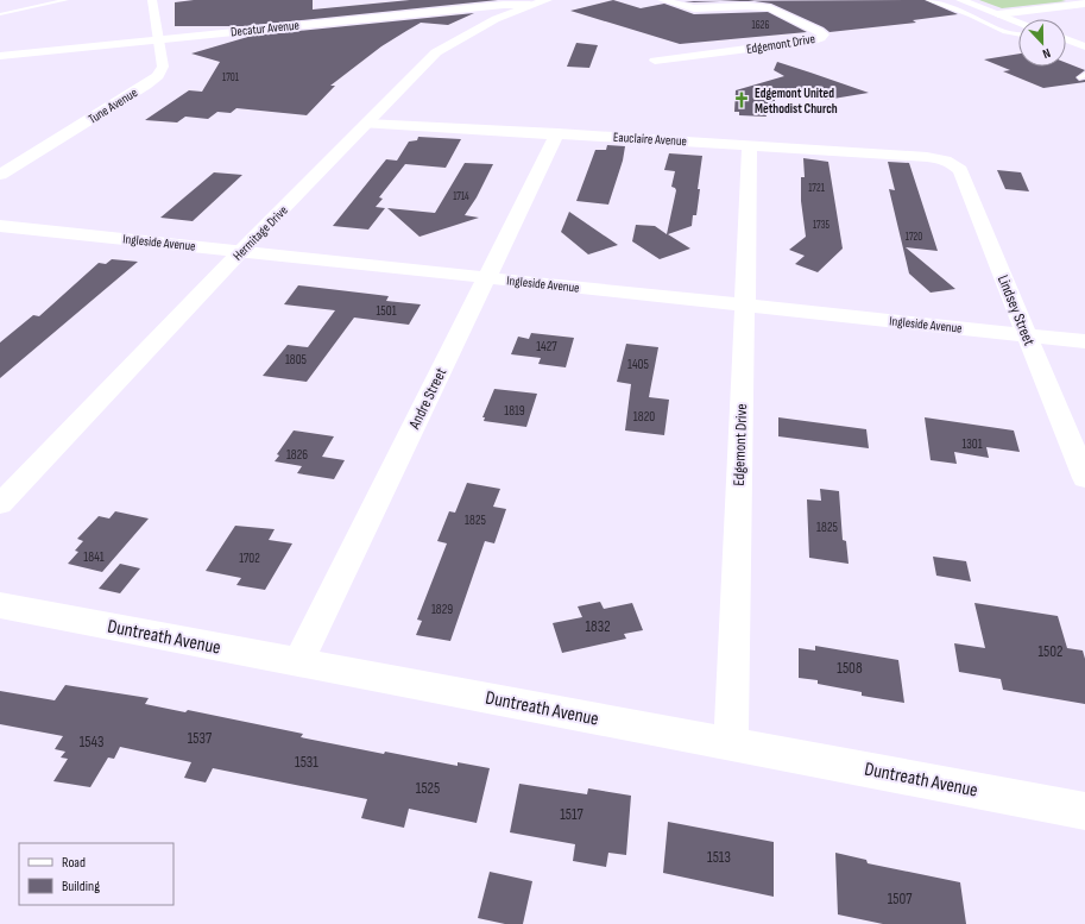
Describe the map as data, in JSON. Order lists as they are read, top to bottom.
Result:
{
  "streets": {
    "street": [
      "Decatur Avenue",
      "Edgemont Drive",
      "Tune Avenue",
      "Eauclaire Avenue",
      "Hermitage Drive",
      "Ingleside Avenue",
      "Lindsey Street",
      "Andre Street",
      "Duntreath Avenue"
    ]
  },
  "crossings": [
    ["Decatur Avenue", "Tune Avenue"],
    ["Decatur Avenue", "Hermitage Drive"],
    ["Edgemont Drive", "Eauclaire Avenue"],
    ["Edgemont Drive", "Ingleside Avenue"],
    ["Edgemont Drive", "Duntreath Avenue"],
    ["Eauclaire Avenue", "Hermitage Drive"],
    ["Eauclaire Avenue", "Lindsey Street"],
    ["Eauclaire Avenue", "Andre Street"],
    ["Hermitage Drive", "Ingleside Avenue"],
    ["Ingleside Avenue", "Lindsey Street"],
    ["Ingleside Avenue", "Andre Street"],
    ["Andre Street", "Duntreath Avenue"]
  ],
  "places": {
    "church": ["Edgemont United Methodist Church"]
  },
  "house_numbers": [
    "1626",
    "1701",
    "1721",
    "1714",
    "1735",
    "1720",
    "1501",
    "1427",
    "1805",
    "1405",
    "1819",
    "1820",
    "1301",
    "1826",
    "1825",
    "1825",
    "1841",
    "1702",
    "1829",
    "1832",
    "1502",
    "1508",
    "1537",
    "1543",
    "1531",
    "1525",
    "1517",
    "1513",
    "1507"
  ],
  "legend": ["Road", "Building"],
  "north": "bottom"
}
